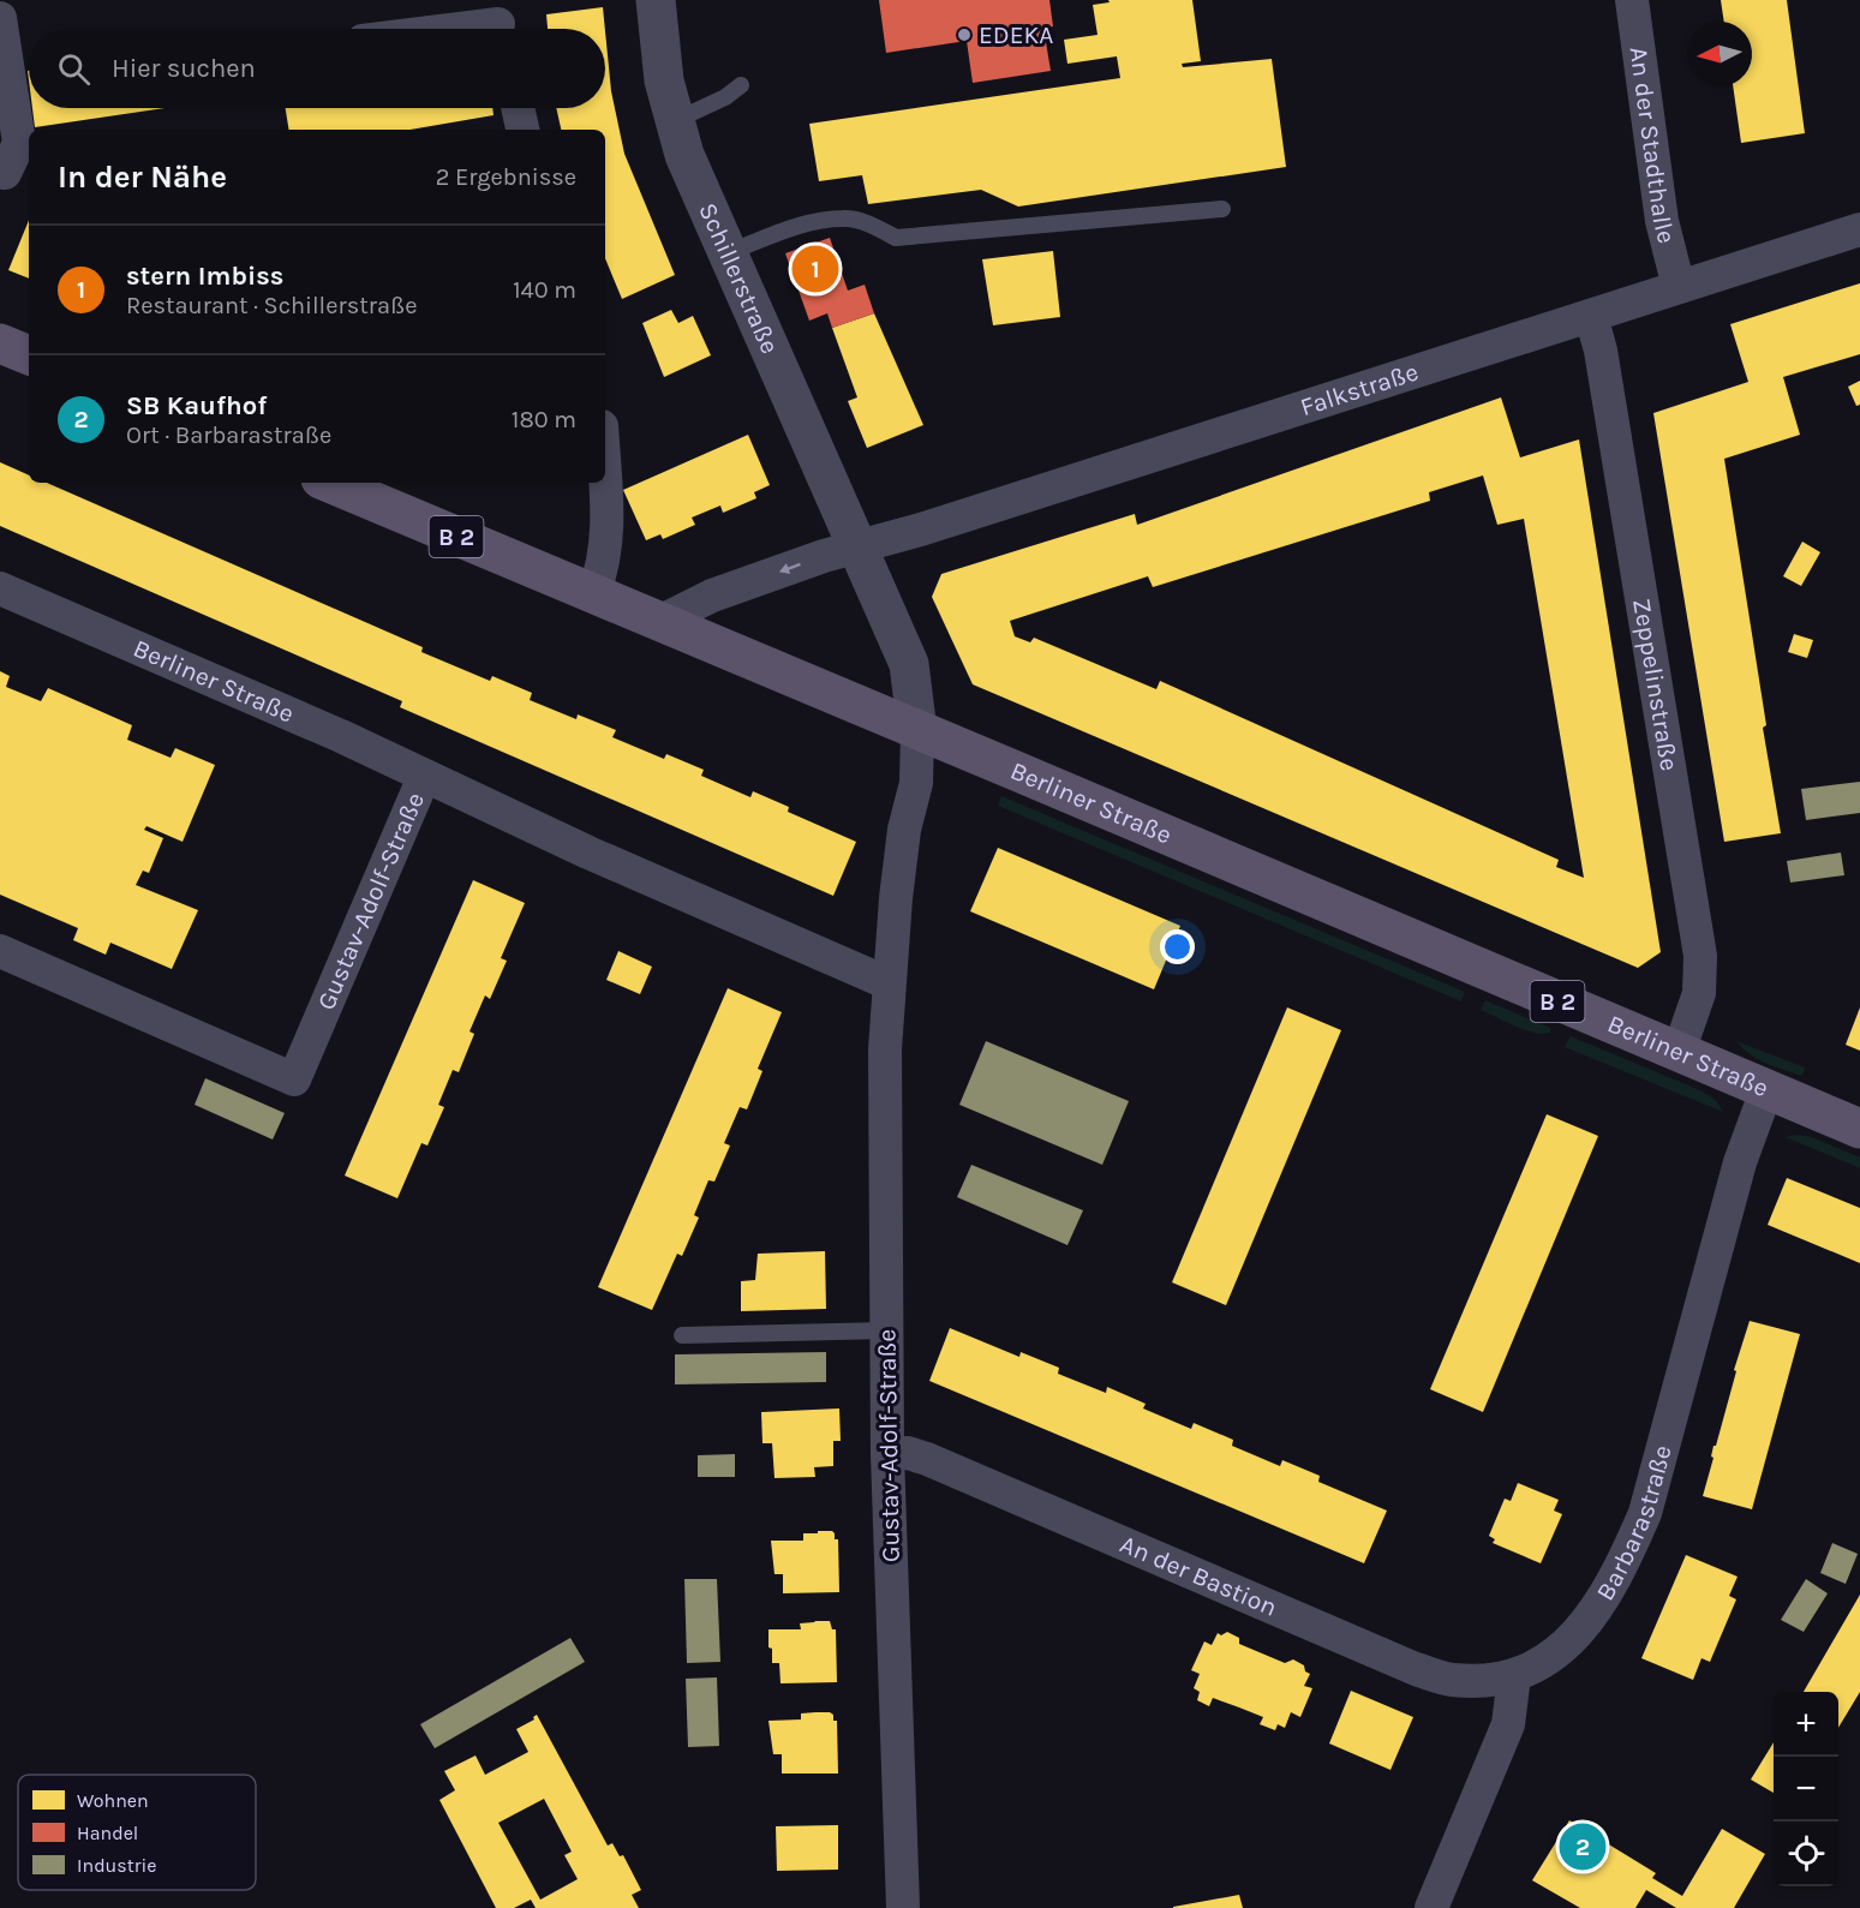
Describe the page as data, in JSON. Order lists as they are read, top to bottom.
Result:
{
  "streets": {
    "main road": ["B 2", "Berliner Straße"],
    "street": [
      "An der Stadthalle",
      "Schillerstraße",
      "Falkstraße",
      "Zeppelinstraße",
      "Gustav-Adolf-Straße",
      "Barbarastraße",
      "An der Bastion"
    ]
  },
  "crossings": [
    ["An der Stadthalle", "Falkstraße"],
    ["Schillerstraße", "Falkstraße"],
    ["Schillerstraße", "Berliner Straße"],
    ["Schillerstraße", "Gustav-Adolf-Straße"],
    ["Falkstraße", "Zeppelinstraße"],
    ["Berliner Straße", "Zeppelinstraße"],
    ["Berliner Straße", "Gustav-Adolf-Straße"],
    ["Berliner Straße", "Barbarastraße"],
    ["Gustav-Adolf-Straße", "An der Bastion"],
    ["Barbarastraße", "An der Bastion"]
  ],
  "places": ["EDEKA"],
  "legend": ["Wohnen", "Handel", "Industrie"],
  "north": "left",
  "page": {
    "search": "Hier suchen",
    "heading": ["In der Nähe", "2 Ergebnisse"],
    "list": [
      {
        "mark": "1",
        "name": "stern Imbiss",
        "note": "Restaurant · Schillerstraße",
        "value": "140 m"
      },
      {
        "mark": "2",
        "name": "SB Kaufhof",
        "note": "Ort · Barbarastraße",
        "value": "180 m"
      }
    ],
    "pins": ["1", "2"],
    "map_buttons": ["+", "−"]
  }
}
